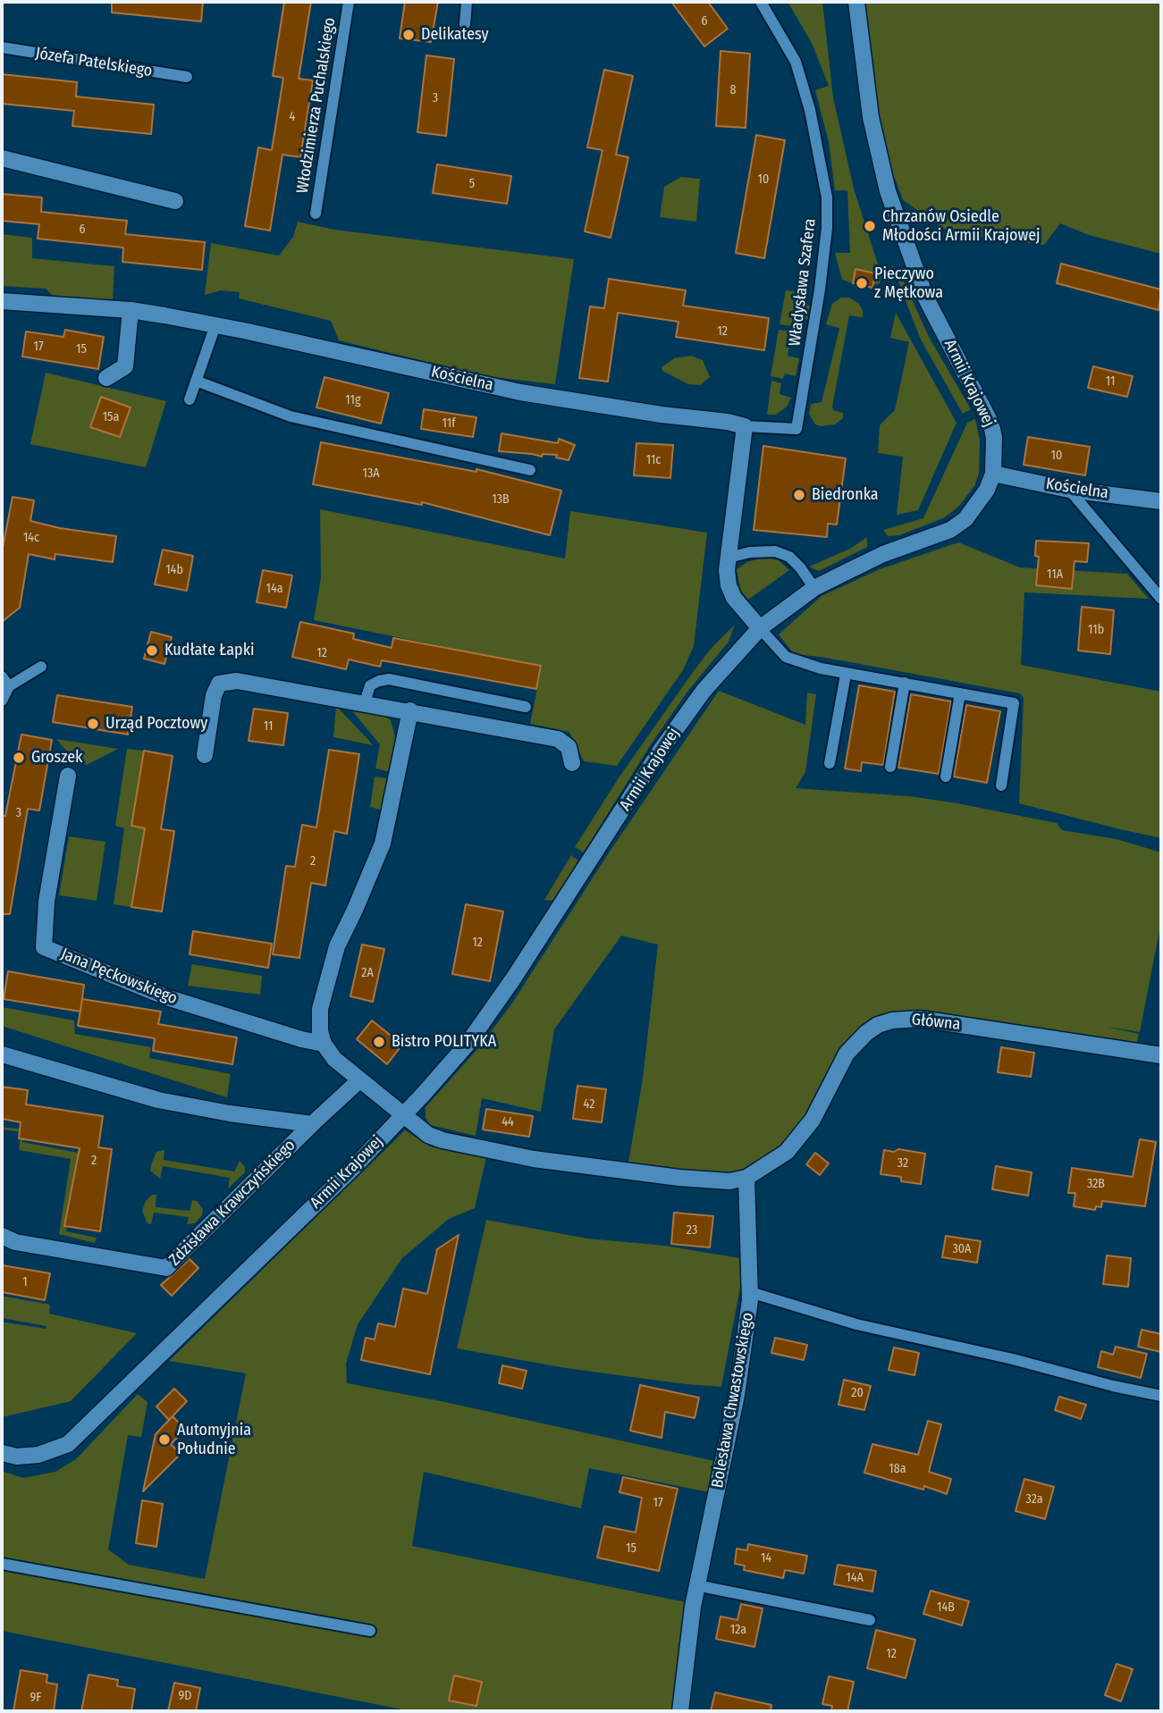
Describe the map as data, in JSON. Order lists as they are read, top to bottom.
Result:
{
  "streets": {
    "street": [
      "Kościelna",
      "Armii Krajowej",
      "Jana Pęckowskiego",
      "Główna",
      "Zdzisława Krawczyńskiego",
      "Bolesława Chwastowskiego"
    ],
    "lane": ["Józefa Patelskiego", "Włodzimierza Puchalskiego", "Władysława Szafera"]
  },
  "crossings": [
    ["Władysława Szafera", "Kościelna"],
    ["Kościelna", "Armii Krajowej"],
    ["Główna", "Bolesława Chwastowskiego"]
  ],
  "places": [
    "Delikatesy",
    "Chrzanów Osiedle Młodości Armii Krajowej",
    "Pieczywo z Mętkowa",
    "Biedronka",
    "Kudłate Łapki",
    "Urząd Pocztowy",
    "Groszek",
    "Bistro POLITYKA",
    "Automyjnia Południe"
  ],
  "house_numbers": [
    "6",
    "8",
    "3",
    "4",
    "10",
    "5",
    "6",
    "12",
    "17",
    "15",
    "11",
    "11g",
    "15a",
    "11f",
    "10",
    "11c",
    "13A",
    "13B",
    "14c",
    "14b",
    "11A",
    "14a",
    "11b",
    "12",
    "11",
    "3",
    "2",
    "12",
    "2A",
    "42",
    "44",
    "2",
    "32",
    "32B",
    "23",
    "30A",
    "1",
    "20",
    "18a",
    "32a",
    "17",
    "15",
    "14",
    "14A",
    "14B",
    "12a",
    "12",
    "9D",
    "9F"
  ]
}
